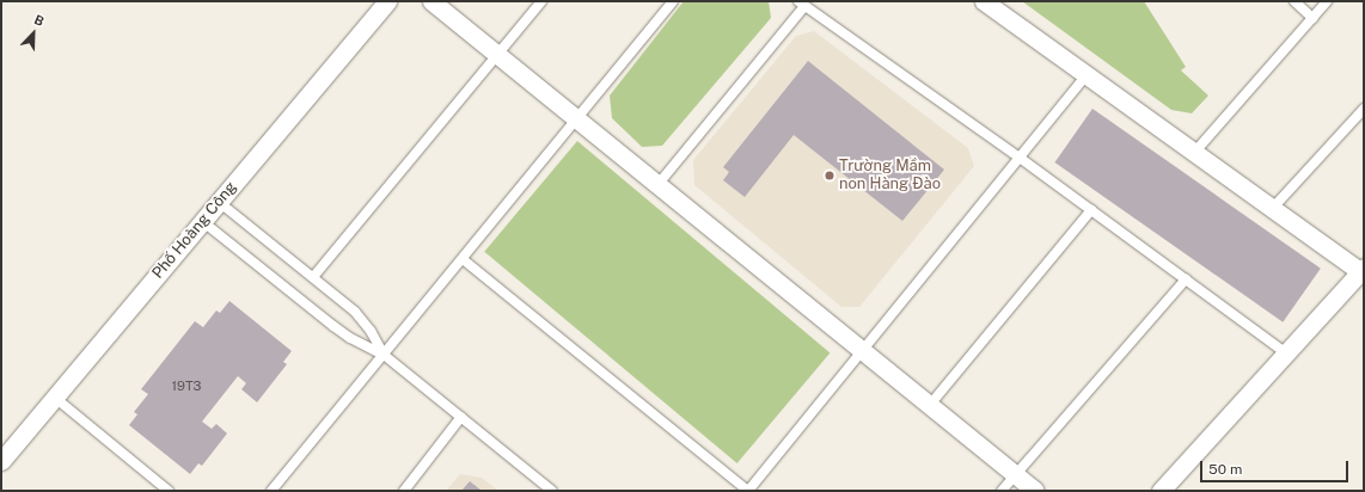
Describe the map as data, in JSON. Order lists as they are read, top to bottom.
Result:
{
  "streets": {
    "street": ["Phố Hoàng Công"]
  },
  "places": ["Trường Mầm non Hàng Đào"],
  "house_numbers": ["19T3"],
  "scale_bar": "50 m",
  "north": "top right"
}
